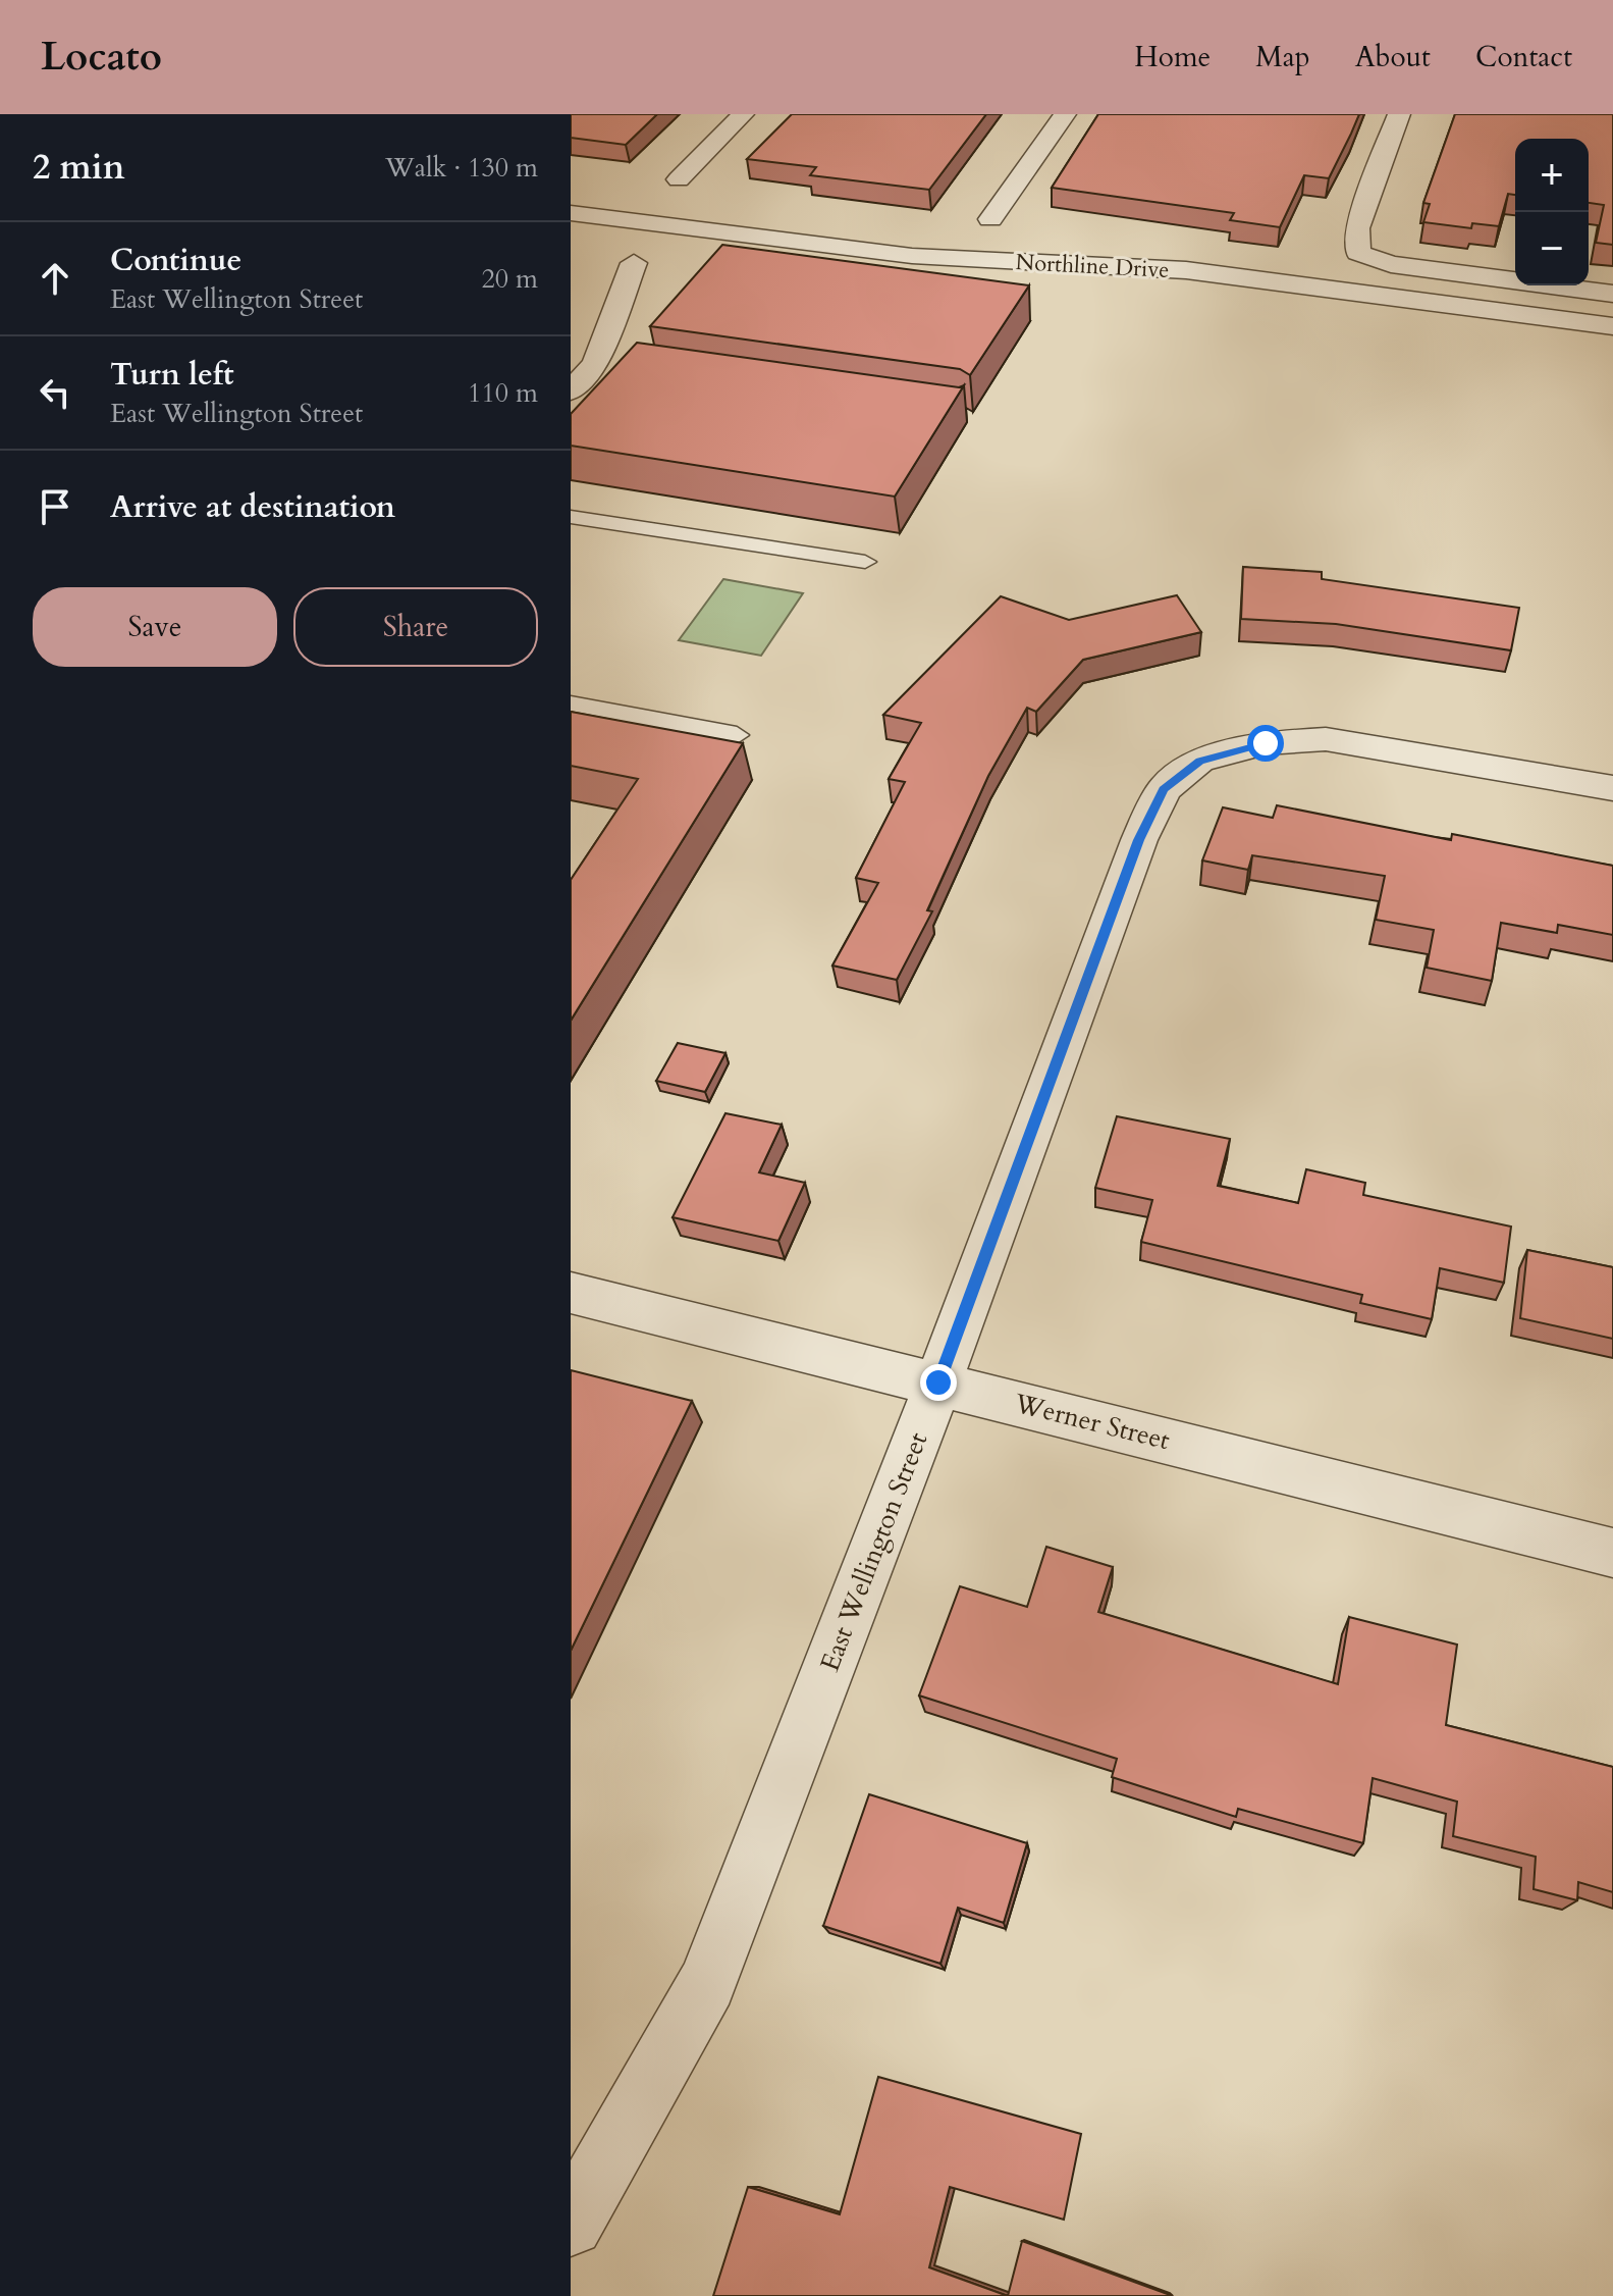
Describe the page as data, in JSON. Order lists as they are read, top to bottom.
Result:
{
  "streets": {
    "street": ["Northline Drive", "Werner Street", "East Wellington Street"]
  },
  "crossings": [
    ["Werner Street", "East Wellington Street"]
  ],
  "page": {
    "header": "Locato",
    "nav": [
      "Home",
      "Map",
      "About",
      "Contact"
    ],
    "heading": ["2 min", "Walk · 130 m"],
    "map_buttons": ["+", "−"],
    "list": [
      ["Continue", "East Wellington Street", "20 m"],
      ["Turn left", "East Wellington Street", "110 m"],
      "Arrive at destination"
    ],
    "buttons": ["Save", "Share"]
  }
}
